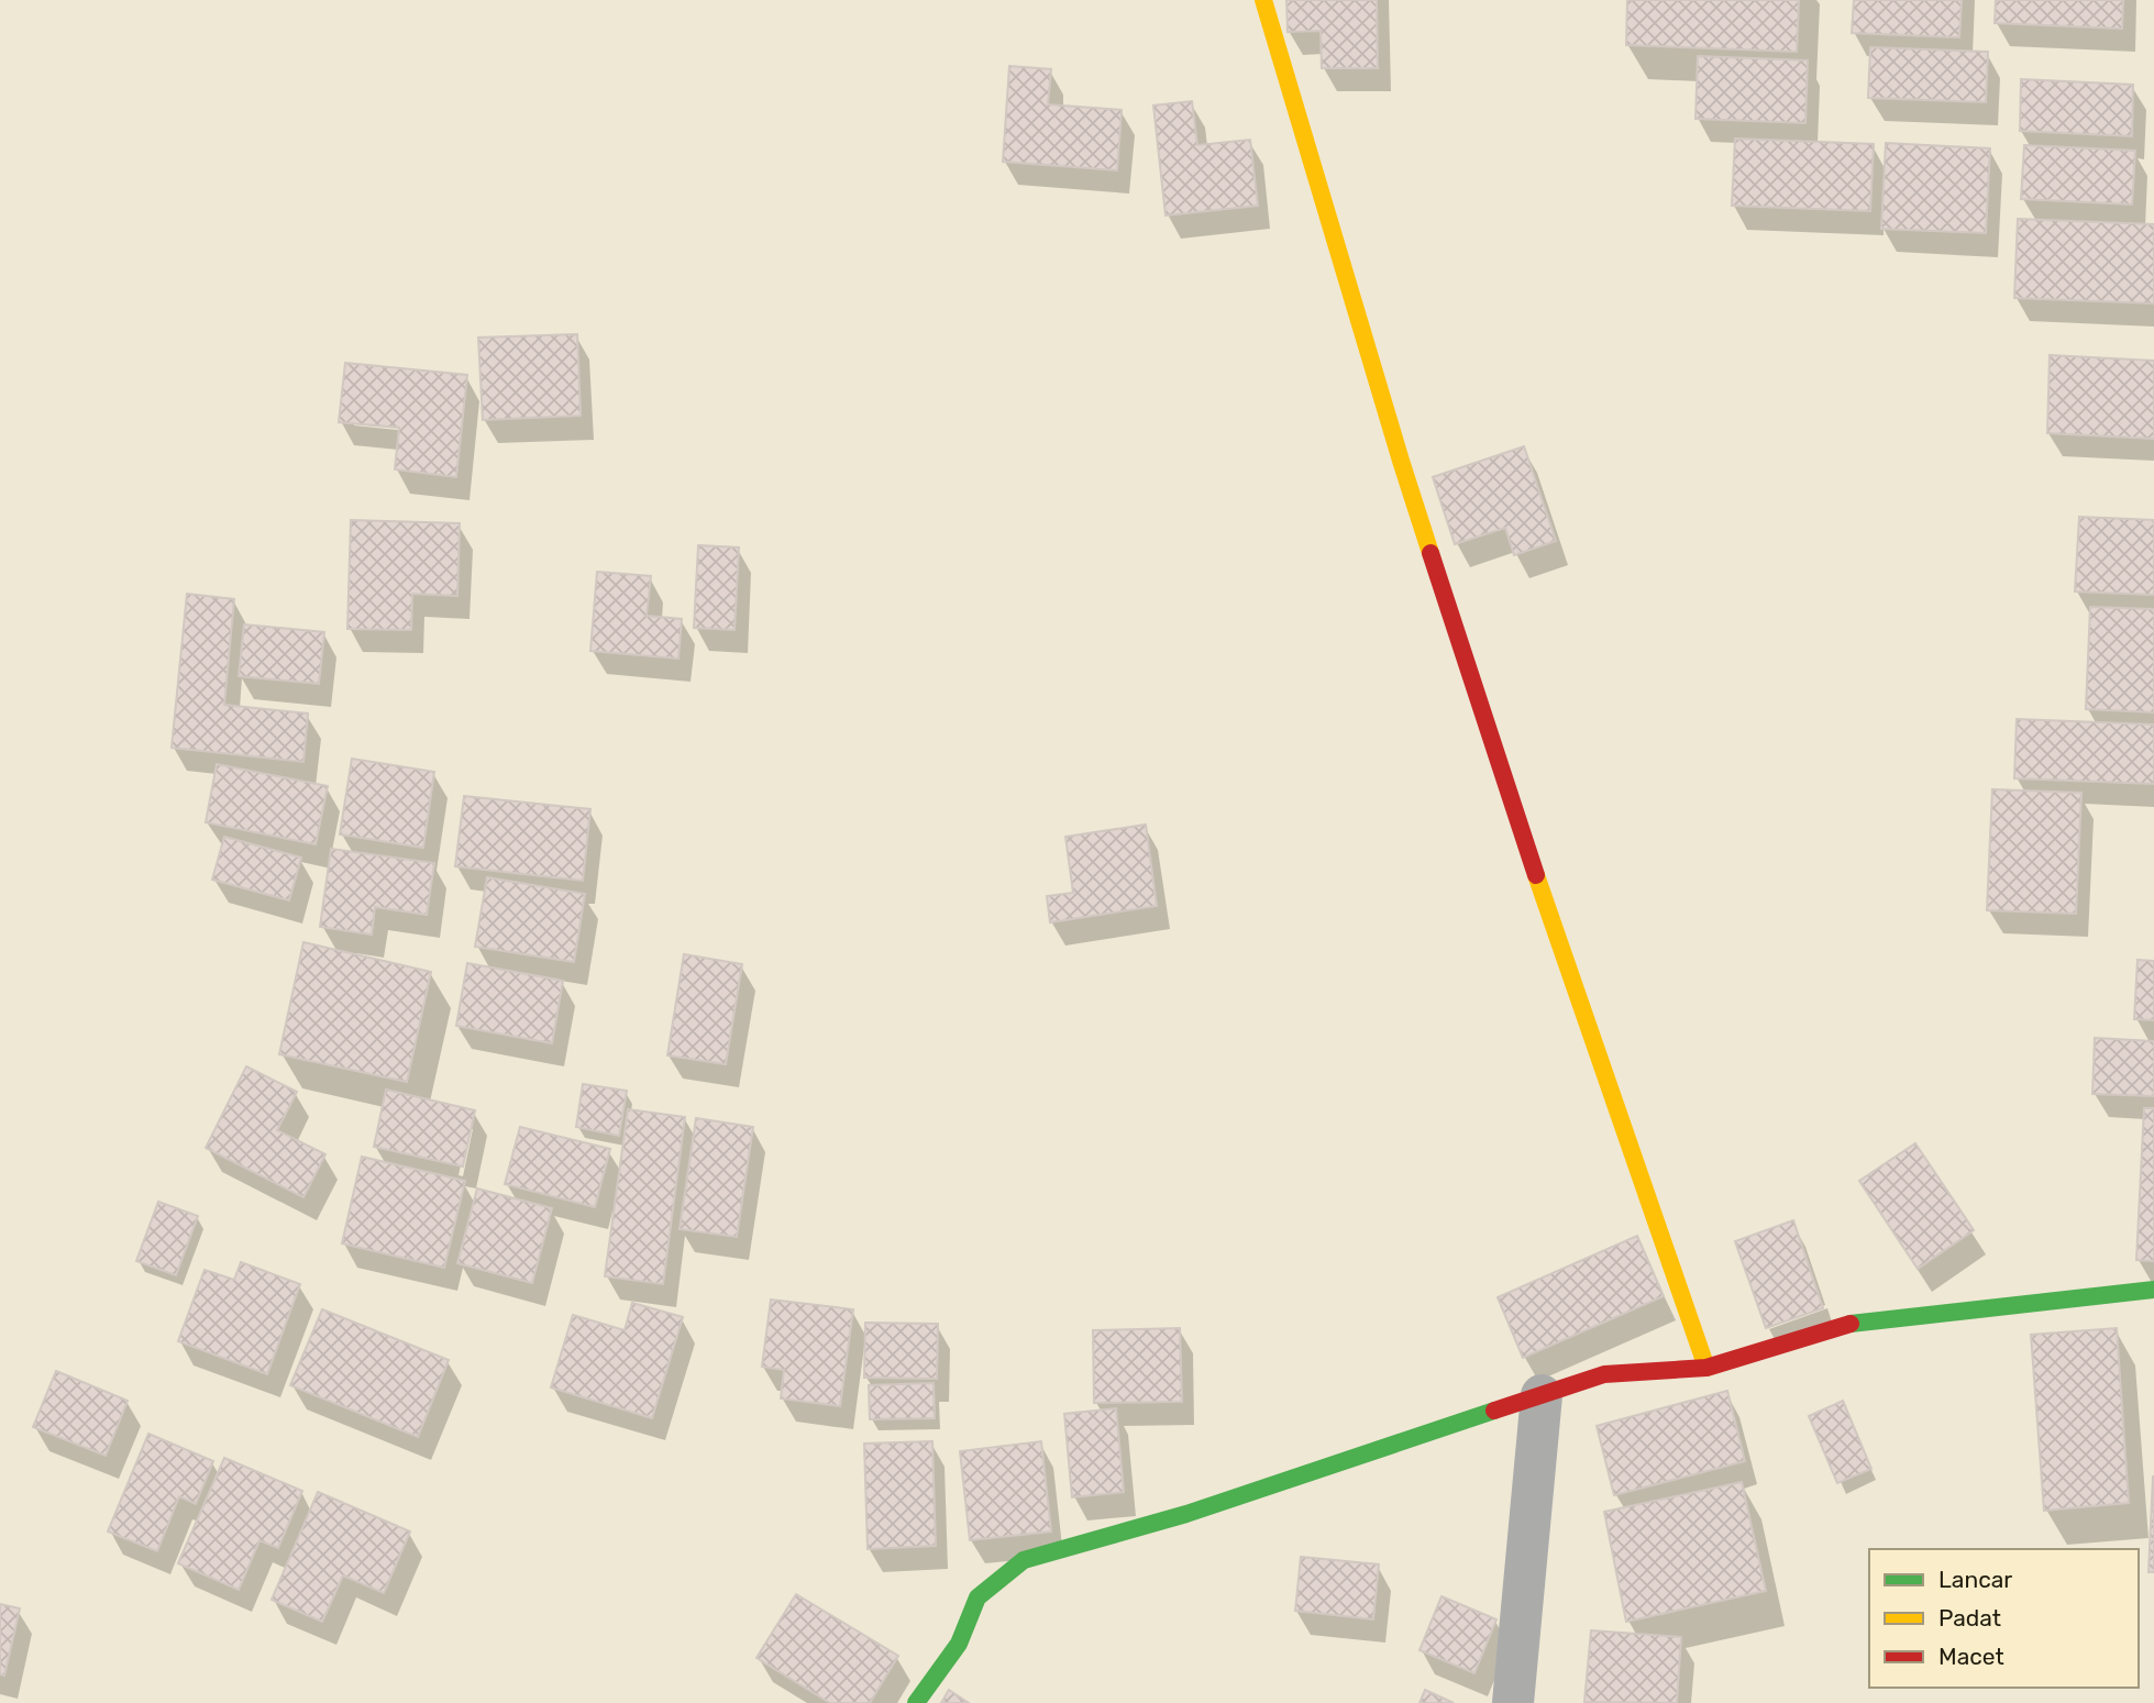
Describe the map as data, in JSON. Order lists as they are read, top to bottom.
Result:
{
  "legend": ["Lancar", "Padat", "Macet"]
}
